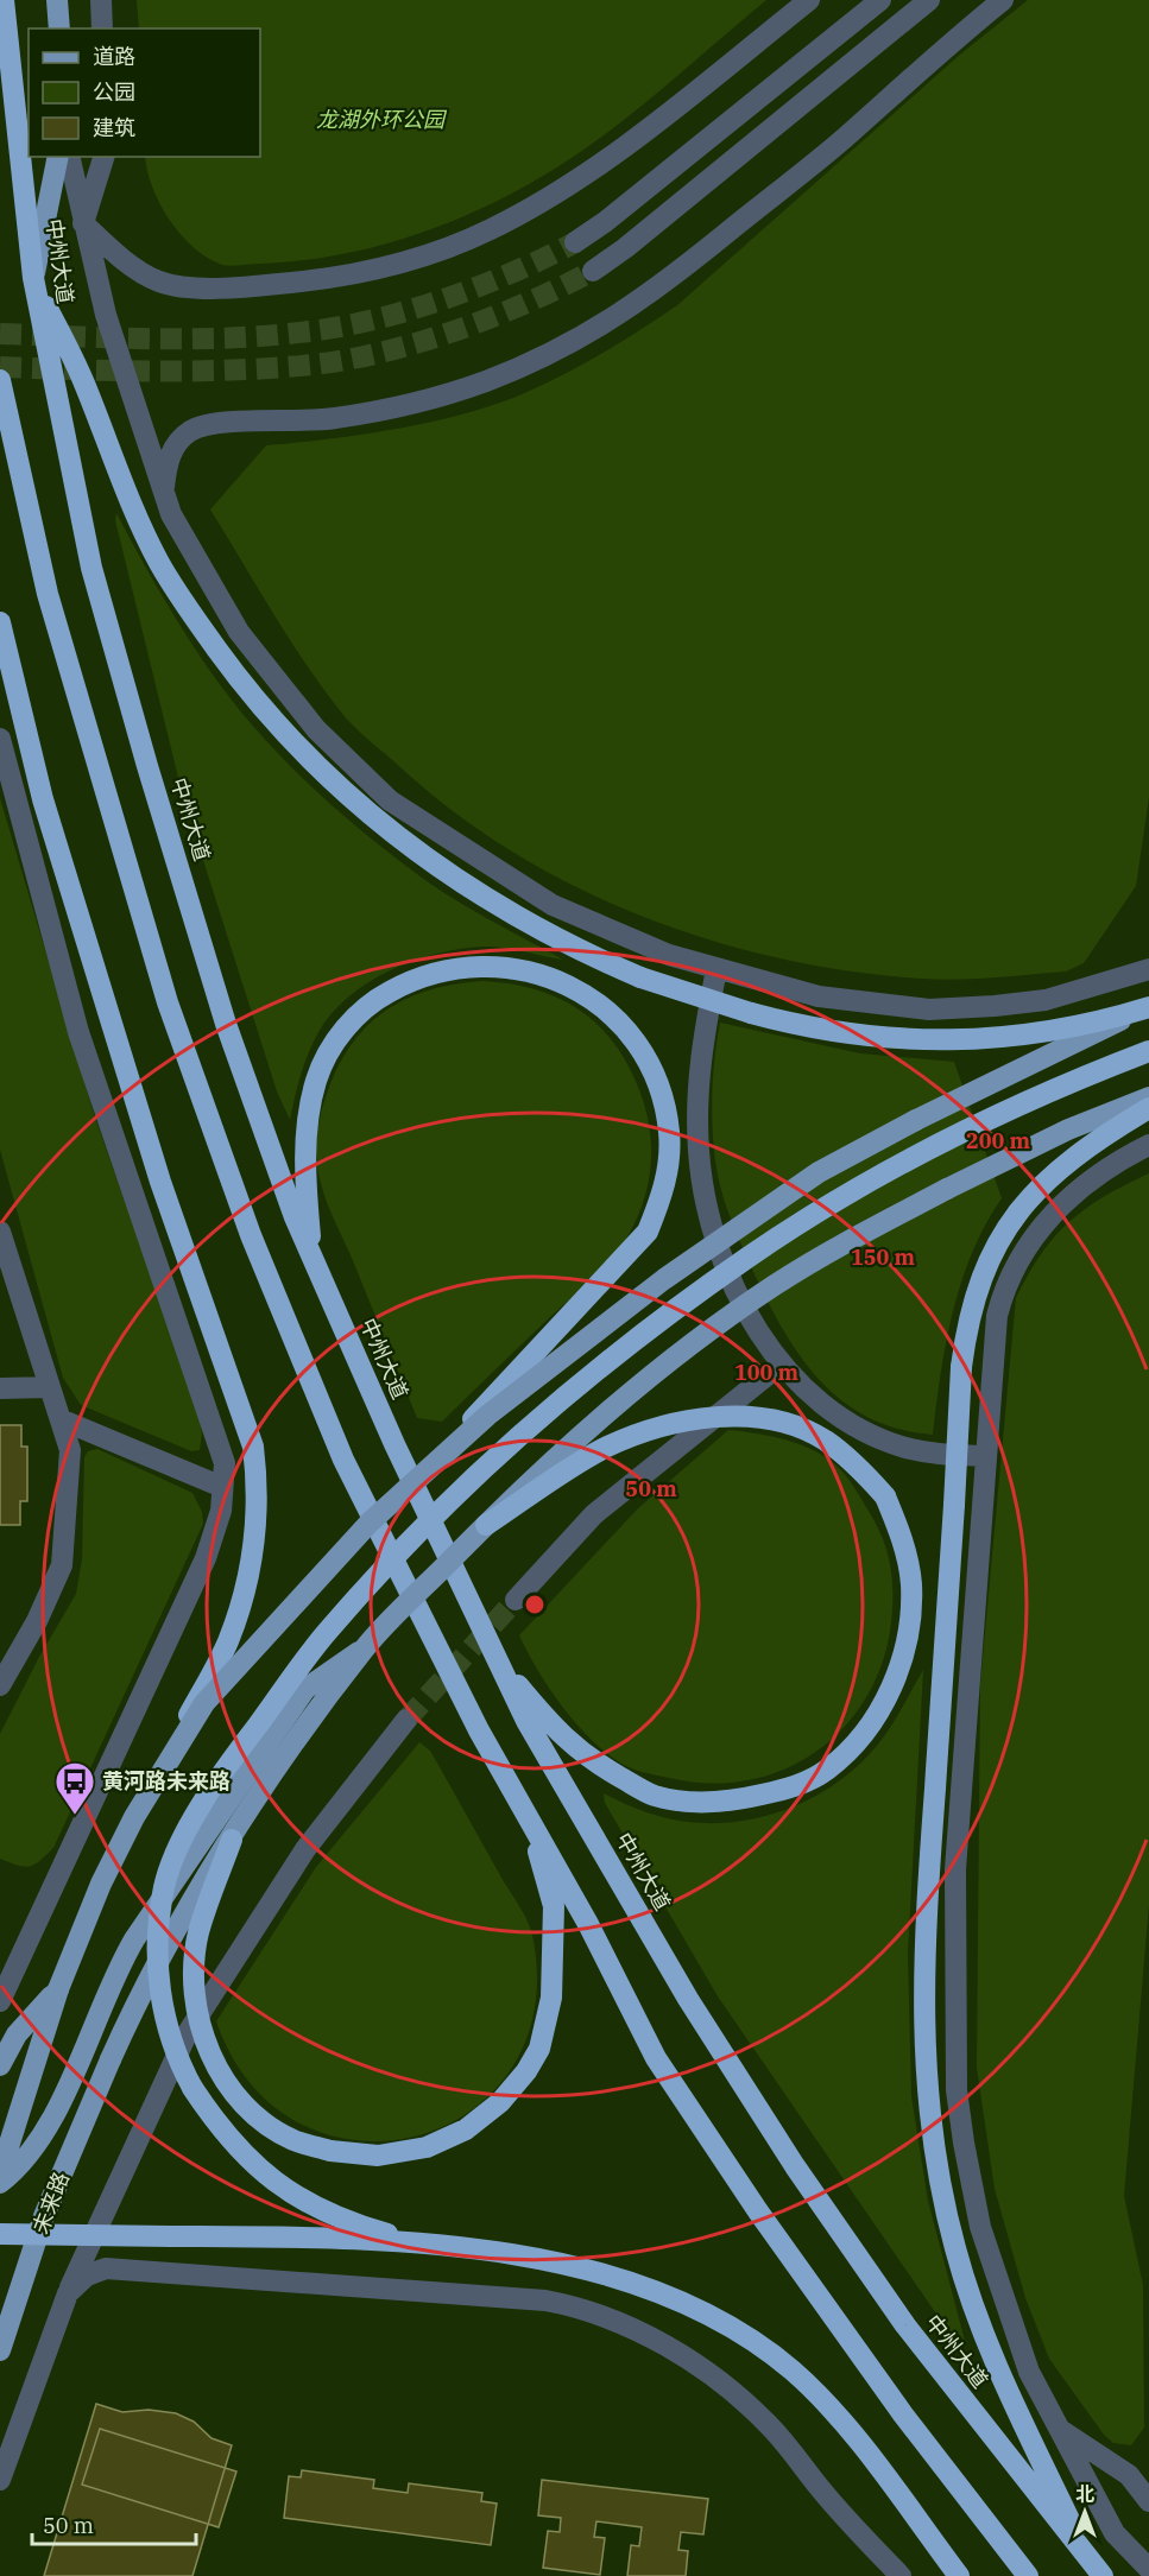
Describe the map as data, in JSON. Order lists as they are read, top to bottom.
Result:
{
  "streets": {
    "highway": ["中州大道"],
    "main road": ["未来路"]
  },
  "parks": ["龙湖外环公园"],
  "places": {
    "bus stop": ["黄河路未来路"]
  },
  "legend": ["道路", "公园", "建筑"],
  "scale_bar": "50 m",
  "north": "top",
  "rings": [
    "200 m",
    "150 m",
    "100 m",
    "50 m"
  ]
}
